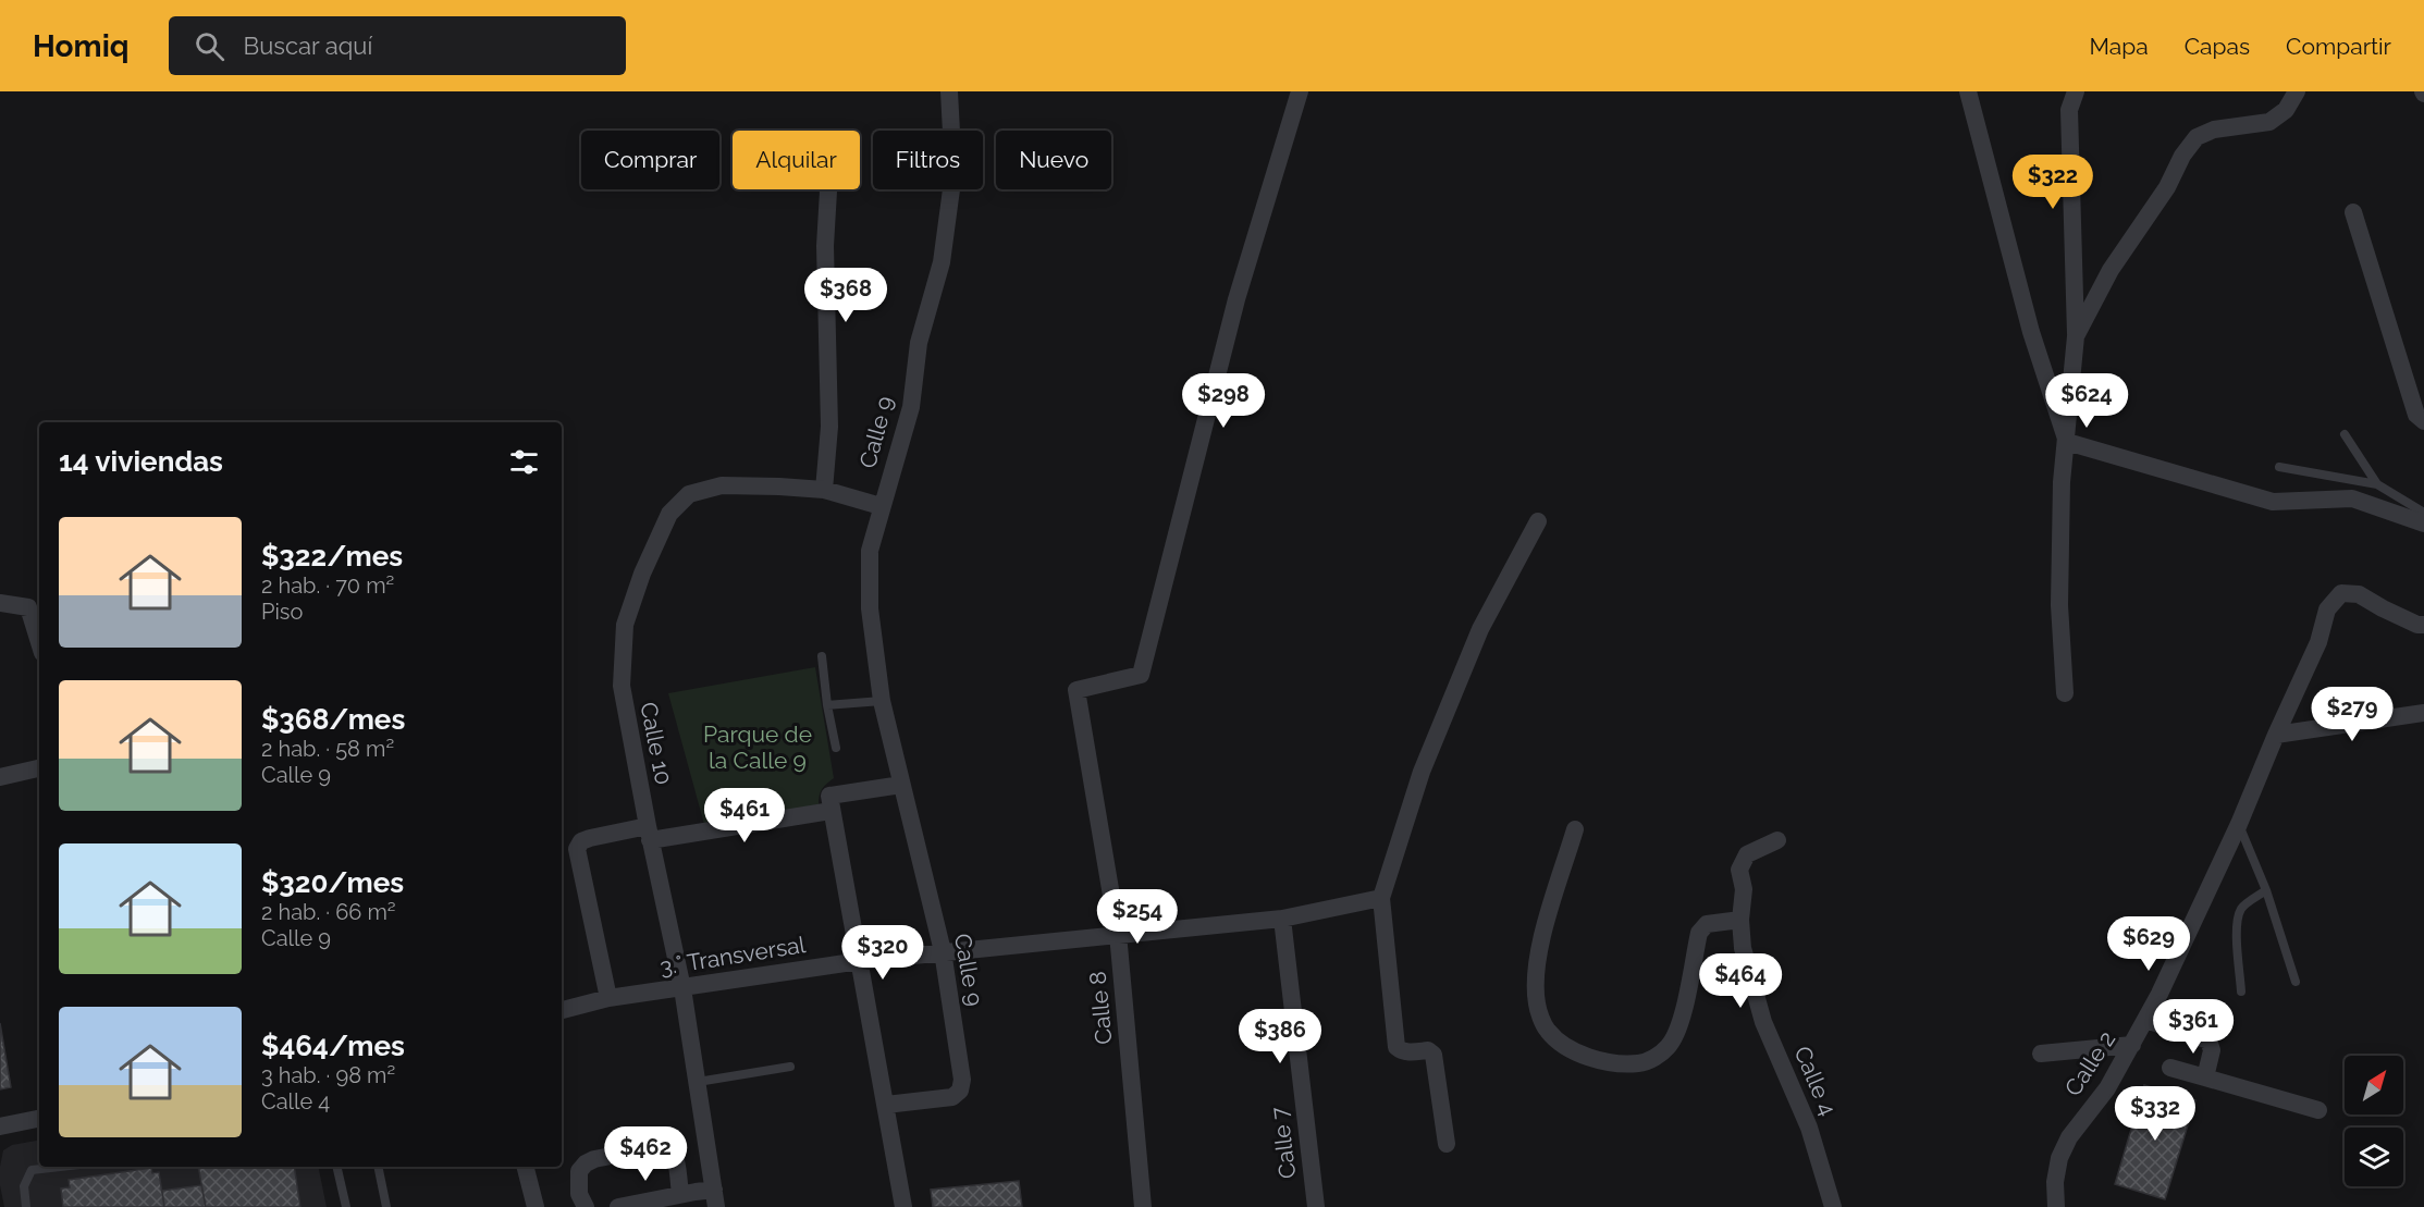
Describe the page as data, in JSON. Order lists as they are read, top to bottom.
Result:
{
  "streets": {
    "street": [
      "Calle 9",
      "Calle 10",
      "3.° Transversal",
      "Calle 8",
      "Calle 2",
      "Calle 4",
      "Calle 7"
    ]
  },
  "crossings": [
    ["Calle 9", "Calle 10"],
    ["Calle 9", "3.° Transversal"],
    ["Calle 10", "3.° Transversal"],
    ["3.° Transversal", "Calle 8"],
    ["3.° Transversal", "Calle 7"]
  ],
  "parks": ["Parque de la Calle 9"],
  "north": "top right",
  "page": {
    "header": "Homiq",
    "search": "Buscar aquí",
    "nav": ["Mapa", "Capas", "Compartir"],
    "chip": [
      "Comprar",
      "Alquilar",
      "Filtros",
      "Nuevo"
    ],
    "price": [
      "$322",
      "$368",
      "$298",
      "$624",
      "$279",
      "$461",
      "$254",
      "$629",
      "$320",
      "$464",
      "$361",
      "$386",
      "$332",
      "$462"
    ],
    "heading": "14 viviendas",
    "list": [
      {
        "name": "$322/mes",
        "note": "2 hab. · 70 m² · Piso"
      },
      {
        "name": "$368/mes",
        "note": "2 hab. · 58 m² · Calle 9"
      },
      {
        "name": "$320/mes",
        "note": "2 hab. · 66 m² · Calle 9"
      },
      {
        "name": "$464/mes",
        "note": "3 hab. · 98 m² · Calle 4"
      }
    ]
  }
}
